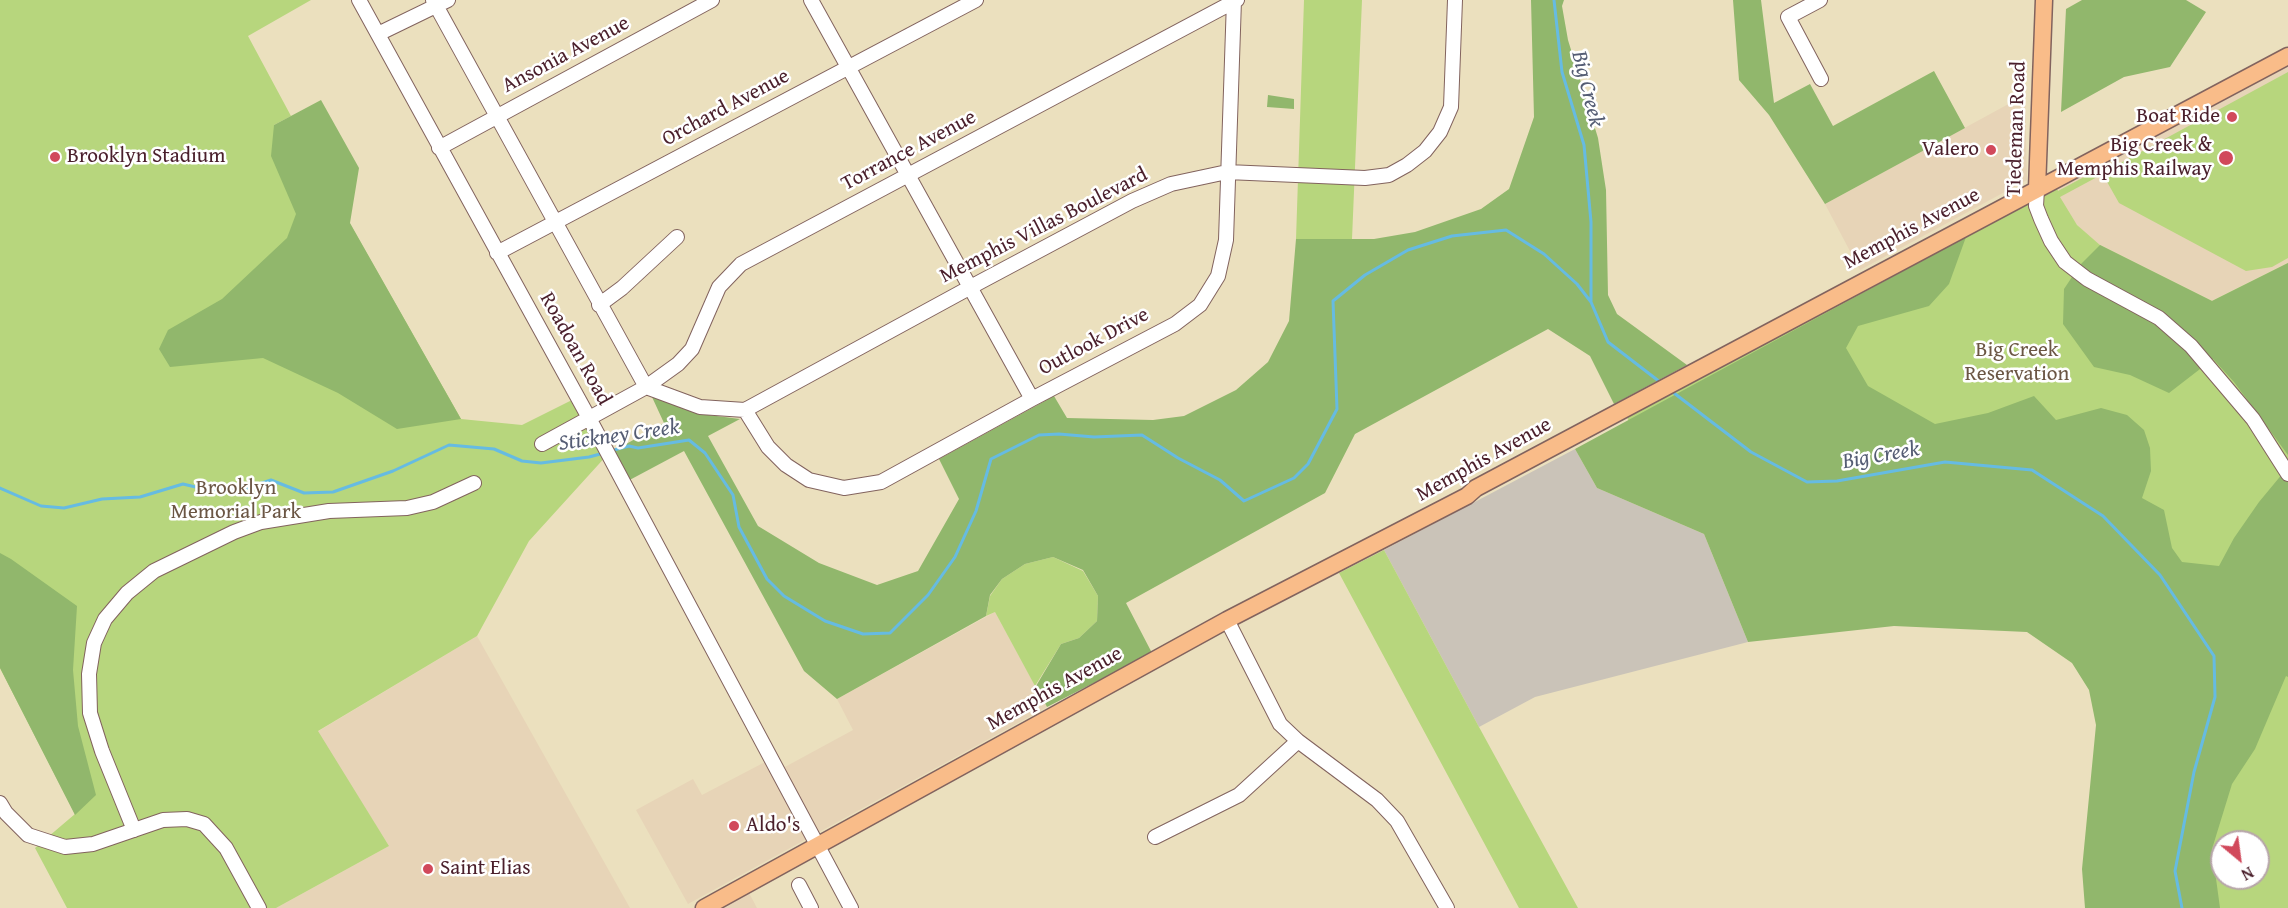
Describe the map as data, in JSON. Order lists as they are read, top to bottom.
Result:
{
  "streets": {
    "main road": ["Tiedeman Road", "Memphis Avenue"],
    "street": [
      "Ansonia Avenue",
      "Orchard Avenue",
      "Torrance Avenue",
      "Memphis Villas Boulevard",
      "Outlook Drive",
      "Roadoan Road"
    ]
  },
  "crossings": [
    ["Ansonia Avenue", "Roadoan Road"],
    ["Orchard Avenue", "Roadoan Road"],
    ["Tiedeman Road", "Memphis Avenue"],
    ["Torrance Avenue", "Outlook Drive"],
    ["Memphis Villas Boulevard", "Outlook Drive"],
    ["Memphis Avenue", "Roadoan Road"]
  ],
  "water": ["Big Creek", "Stickney Creek"],
  "parks": ["Big Creek Reservation", "Brooklyn Memorial Park"],
  "places": [
    "Boat Ride",
    "Valero",
    "Brooklyn Stadium",
    "Big Creek & Memphis Railway",
    "Aldo's",
    "Saint Elias"
  ],
  "north": "bottom right"
}
